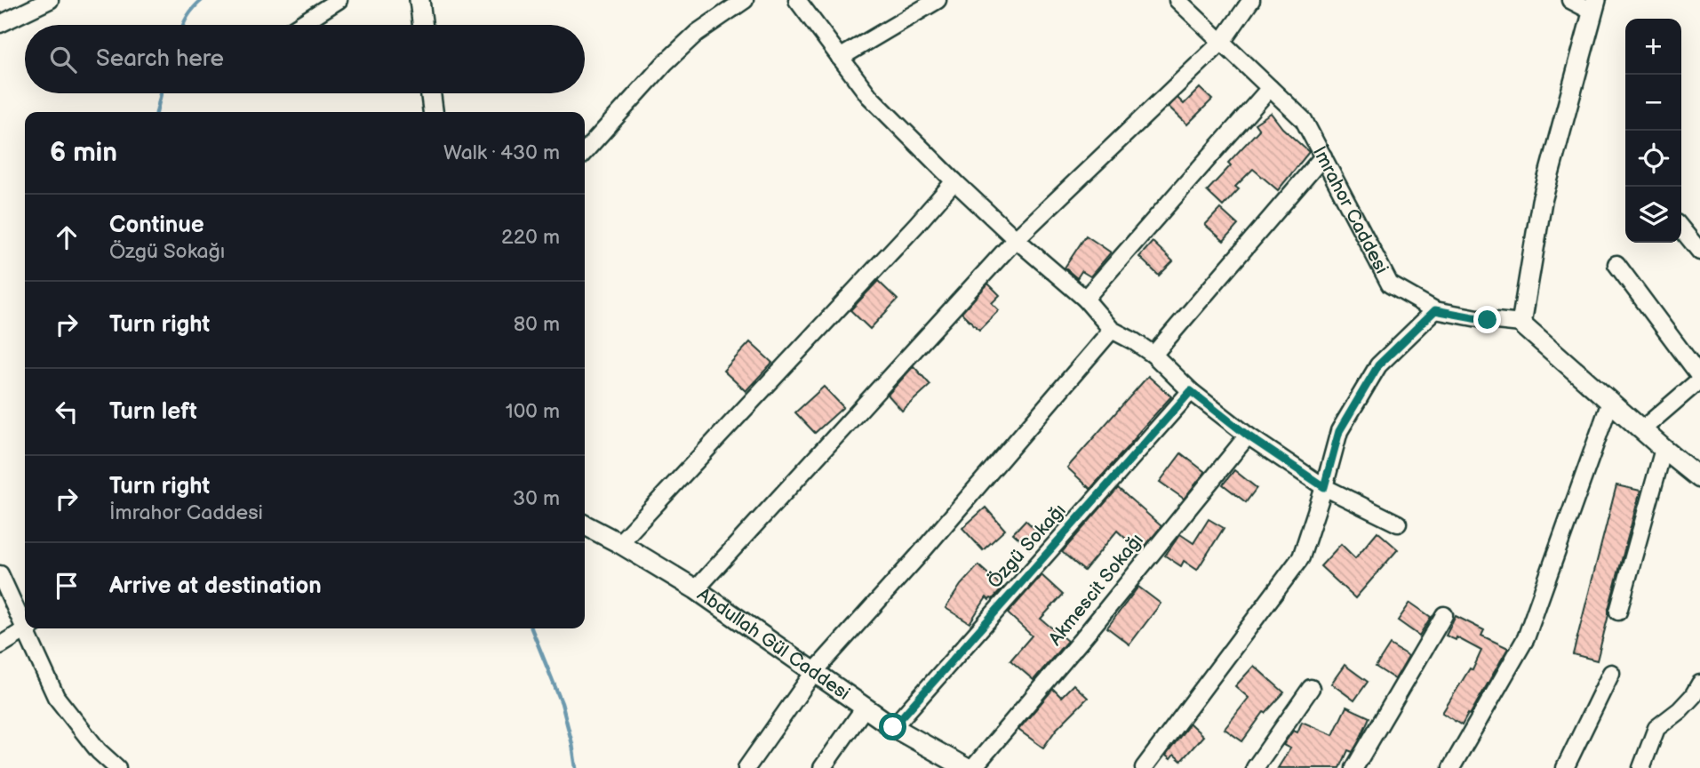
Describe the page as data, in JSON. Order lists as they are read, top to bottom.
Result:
{
  "streets": {
    "street": [
      "İmrahor Caddesi",
      "Özgü Sokağı",
      "Akmescit Sokağı",
      "Abdullah Gül Caddesi"
    ]
  },
  "crossings": [
    ["Özgü Sokağı", "Abdullah Gül Caddesi"]
  ],
  "page": {
    "map_buttons": ["+", "−"],
    "search": "Search here",
    "heading": ["6 min", "Walk · 430 m"],
    "list": [
      ["Continue", "Özgü Sokağı", "220 m"],
      ["Turn right", "80 m"],
      ["Turn left", "100 m"],
      ["Turn right", "İmrahor Caddesi", "30 m"],
      "Arrive at destination"
    ]
  }
}
